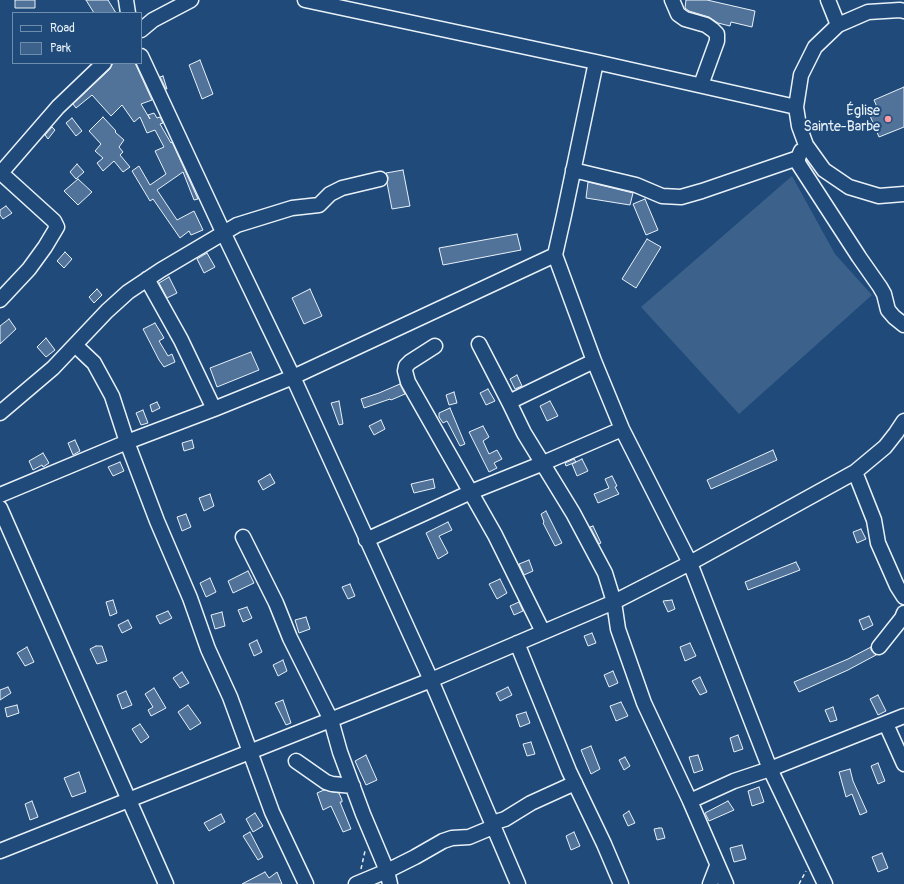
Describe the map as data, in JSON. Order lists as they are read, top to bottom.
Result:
{
  "places": ["Église Sainte-Barbe"],
  "legend": ["Road", "Park"]
}
